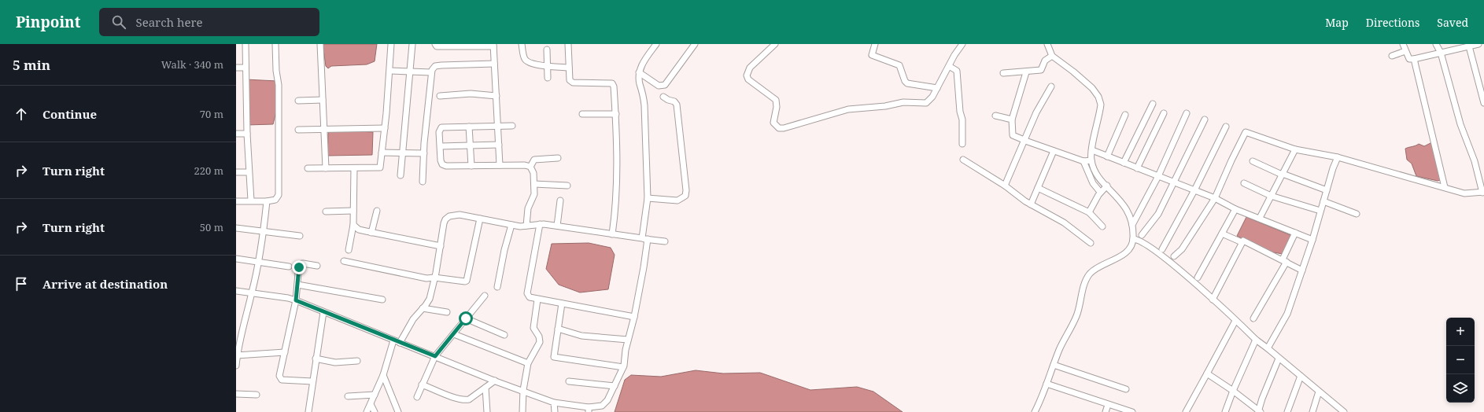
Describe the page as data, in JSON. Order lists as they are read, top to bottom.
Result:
{
  "page": {
    "header": "Pinpoint",
    "search": "Search here",
    "nav": ["Map", "Directions", "Saved"],
    "heading": ["5 min", "Walk · 340 m"],
    "list": [
      ["Continue", "70 m"],
      ["Turn right", "220 m"],
      ["Turn right", "50 m"],
      "Arrive at destination"
    ],
    "map_buttons": ["+", "−"]
  }
}
